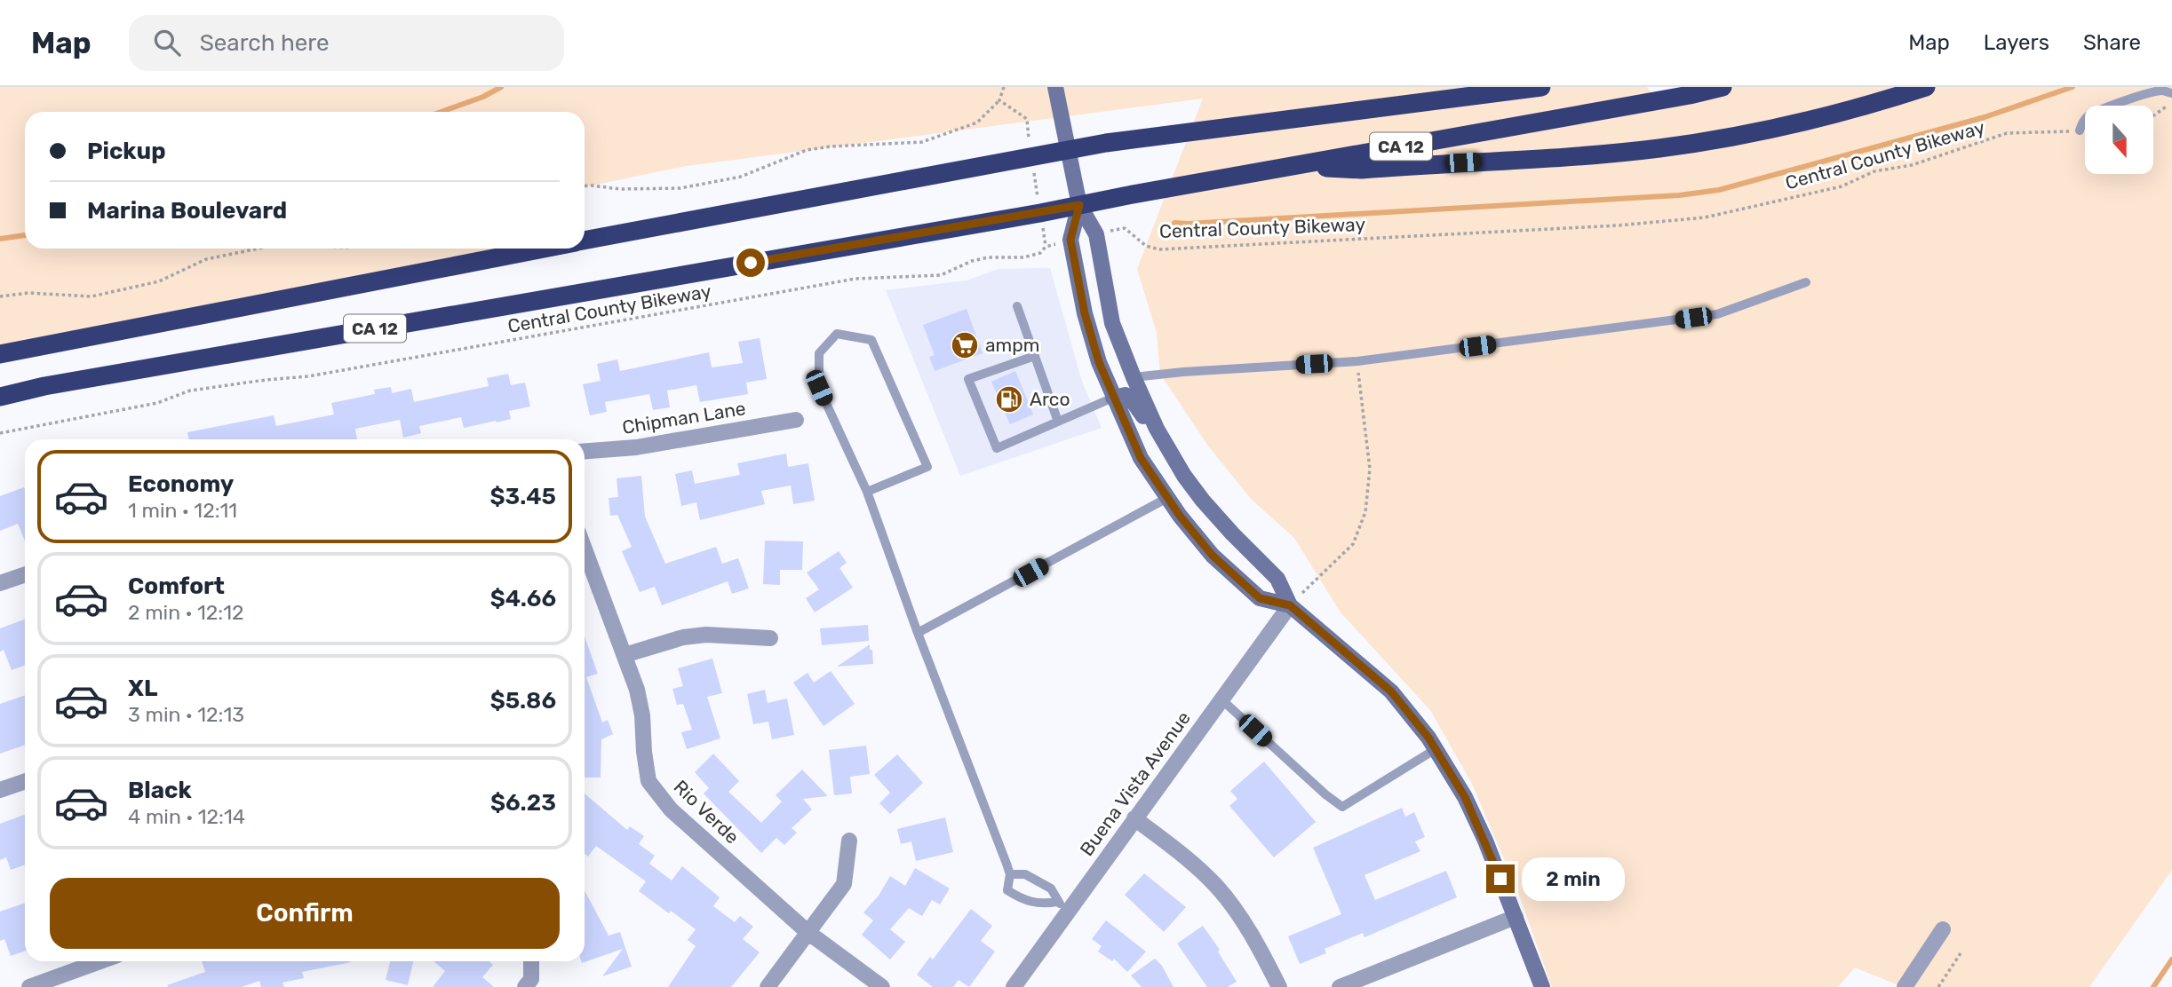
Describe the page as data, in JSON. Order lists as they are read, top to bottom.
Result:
{
  "streets": {
    "highway": ["CA 12"],
    "street": ["Chipman Lane", "Buena Vista Avenue", "Rio Verde"],
    "path": ["Central County Bikeway"]
  },
  "places": {
    "supermarket": ["ampm"],
    "fuel station": ["Arco"]
  },
  "north": "bottom",
  "page": {
    "header": "Map",
    "search": "Search here",
    "nav": ["Map", "Layers", "Share"],
    "banner": ["Pickup", "Marina Boulevard"],
    "list": [
      {
        "name": "Economy",
        "note": "1 min · 12:11",
        "value": "$3.45"
      },
      {
        "name": "Comfort",
        "note": "2 min · 12:12",
        "value": "$4.66"
      },
      {
        "name": "XL",
        "note": "3 min · 12:13",
        "value": "$5.86"
      },
      {
        "name": "Black",
        "note": "4 min · 12:14",
        "value": "$6.23"
      }
    ],
    "bubble": "2 min",
    "buttons": "Confirm"
  }
}
